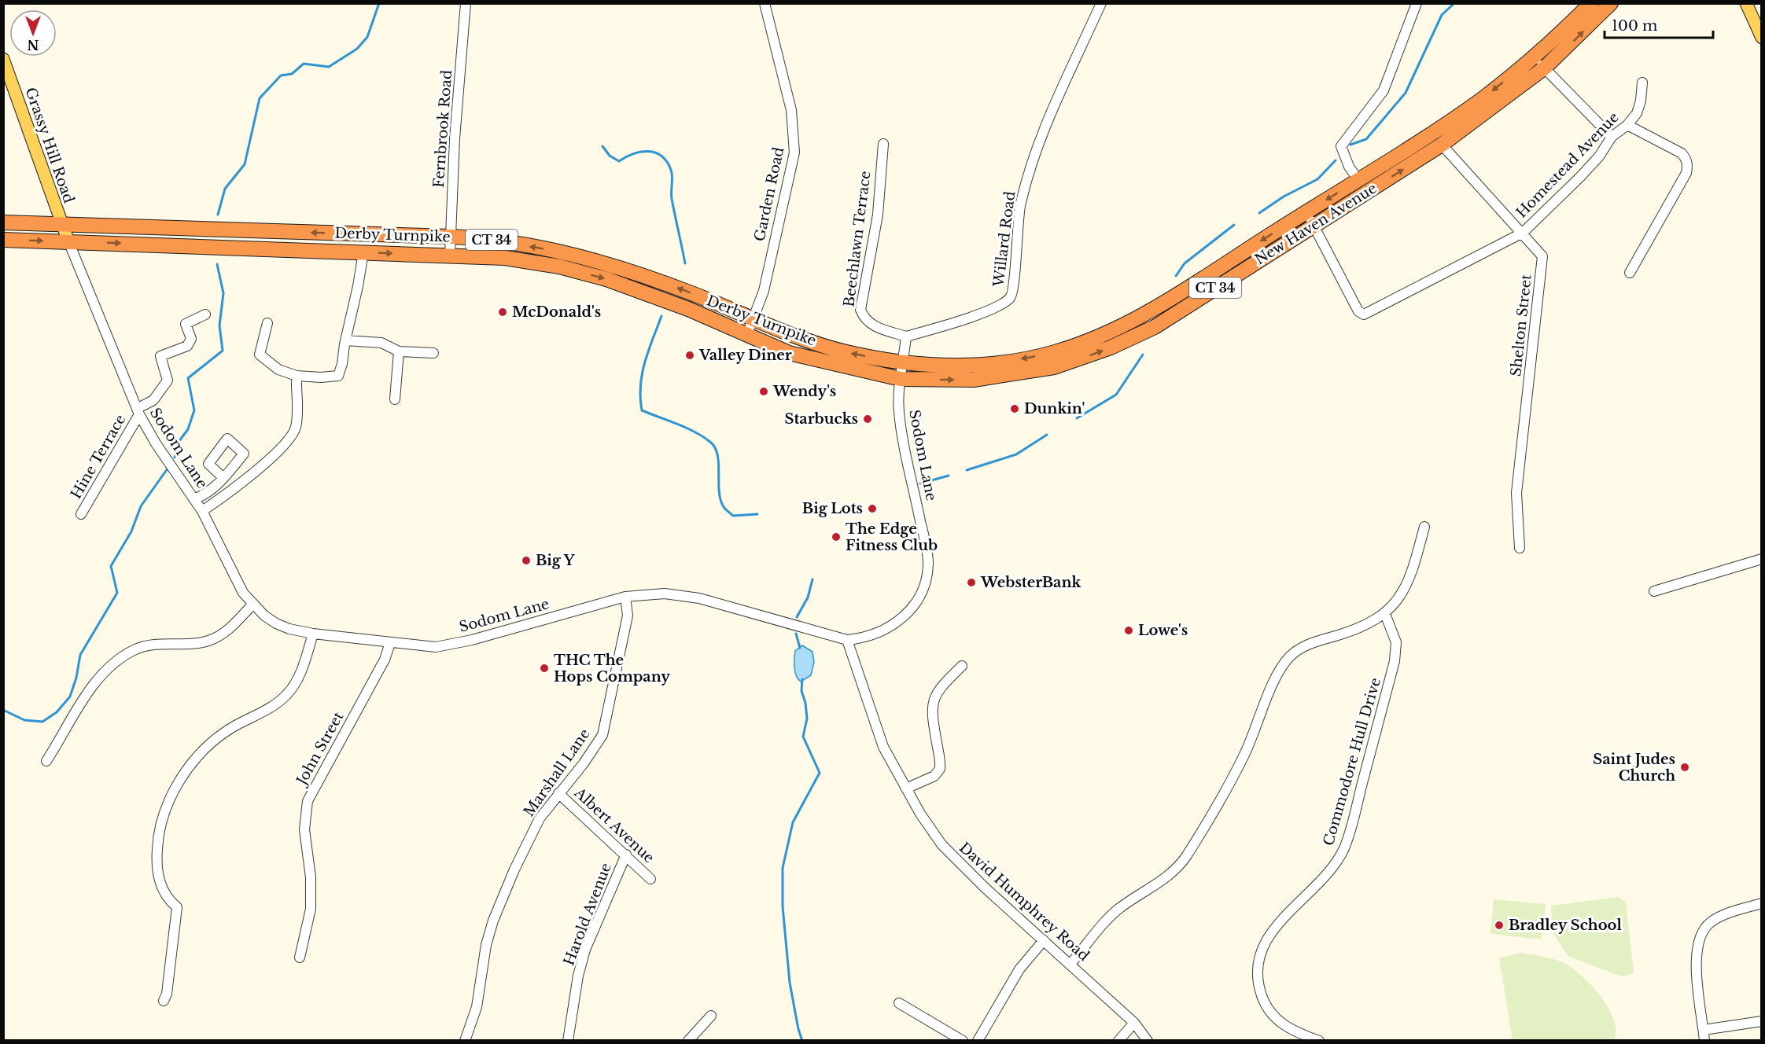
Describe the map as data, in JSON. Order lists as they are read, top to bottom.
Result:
{
  "streets": {
    "highway": ["New Haven Avenue", "Derby Turnpike", "CT 34"],
    "main road": ["Grassy Hill Road"],
    "street": [
      "Fernbrook Road",
      "Homestead Avenue",
      "Garden Road",
      "Beechlawn Terrace",
      "Willard Road",
      "Shelton Street",
      "Sodom Lane",
      "Hine Terrace",
      "John Street",
      "Commodore Hull Drive",
      "Marshall Lane",
      "Albert Avenue",
      "David Humphrey Road",
      "Harold Avenue"
    ]
  },
  "crossings": [
    ["Fernbrook Road", "Derby Turnpike"],
    ["Grassy Hill Road", "Derby Turnpike"],
    ["Grassy Hill Road", "Sodom Lane"],
    ["Homestead Avenue", "New Haven Avenue"],
    ["Homestead Avenue", "Shelton Street"],
    ["Garden Road", "Derby Turnpike"],
    ["New Haven Avenue", "Derby Turnpike"],
    ["New Haven Avenue", "Shelton Street"],
    ["New Haven Avenue", "Sodom Lane"],
    ["Derby Turnpike", "Sodom Lane"],
    ["Beechlawn Terrace", "Willard Road"],
    ["Sodom Lane", "Hine Terrace"],
    ["Sodom Lane", "John Street"],
    ["Sodom Lane", "Marshall Lane"],
    ["Sodom Lane", "David Humphrey Road"],
    ["Marshall Lane", "Albert Avenue"],
    ["Albert Avenue", "Harold Avenue"]
  ],
  "places": [
    "McDonald's",
    "Valley Diner",
    "Wendy's",
    "Dunkin'",
    "Starbucks",
    "Big Lots",
    "The Edge Fitness Club",
    "Big Y",
    "WebsterBank",
    "Lowe's",
    "THC The Hops Company",
    "Saint Judes Church",
    "Bradley School"
  ],
  "scale_bar": "100 m",
  "north": "bottom"
}
